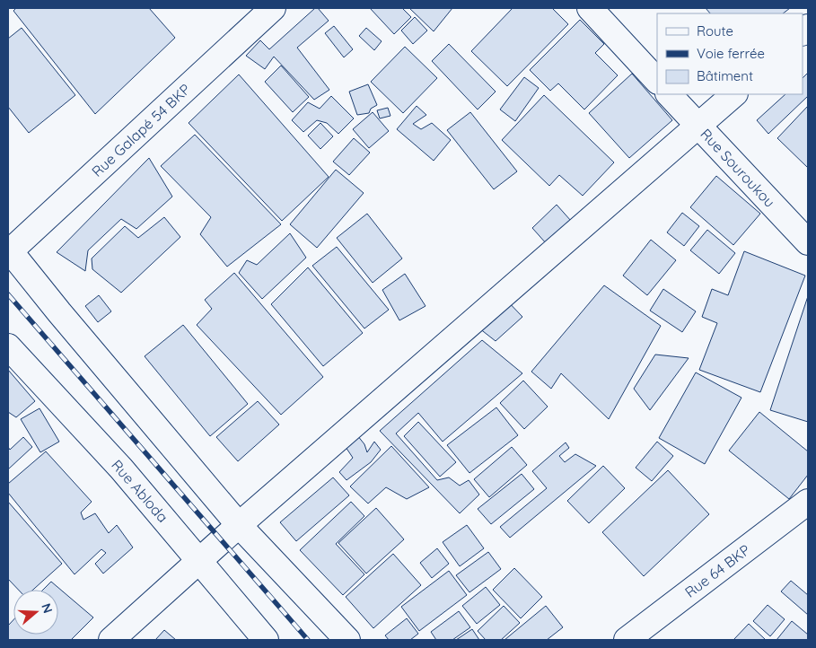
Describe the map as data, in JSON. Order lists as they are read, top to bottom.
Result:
{
  "streets": {
    "street": [
      "Rue Galapé 54 BKP",
      "Rue Souroukou",
      "Rue Abloda",
      "Rue 64 BKP"
    ]
  },
  "legend": ["Route", "Voie ferrée", "Bâtiment"],
  "north": "right"
}
